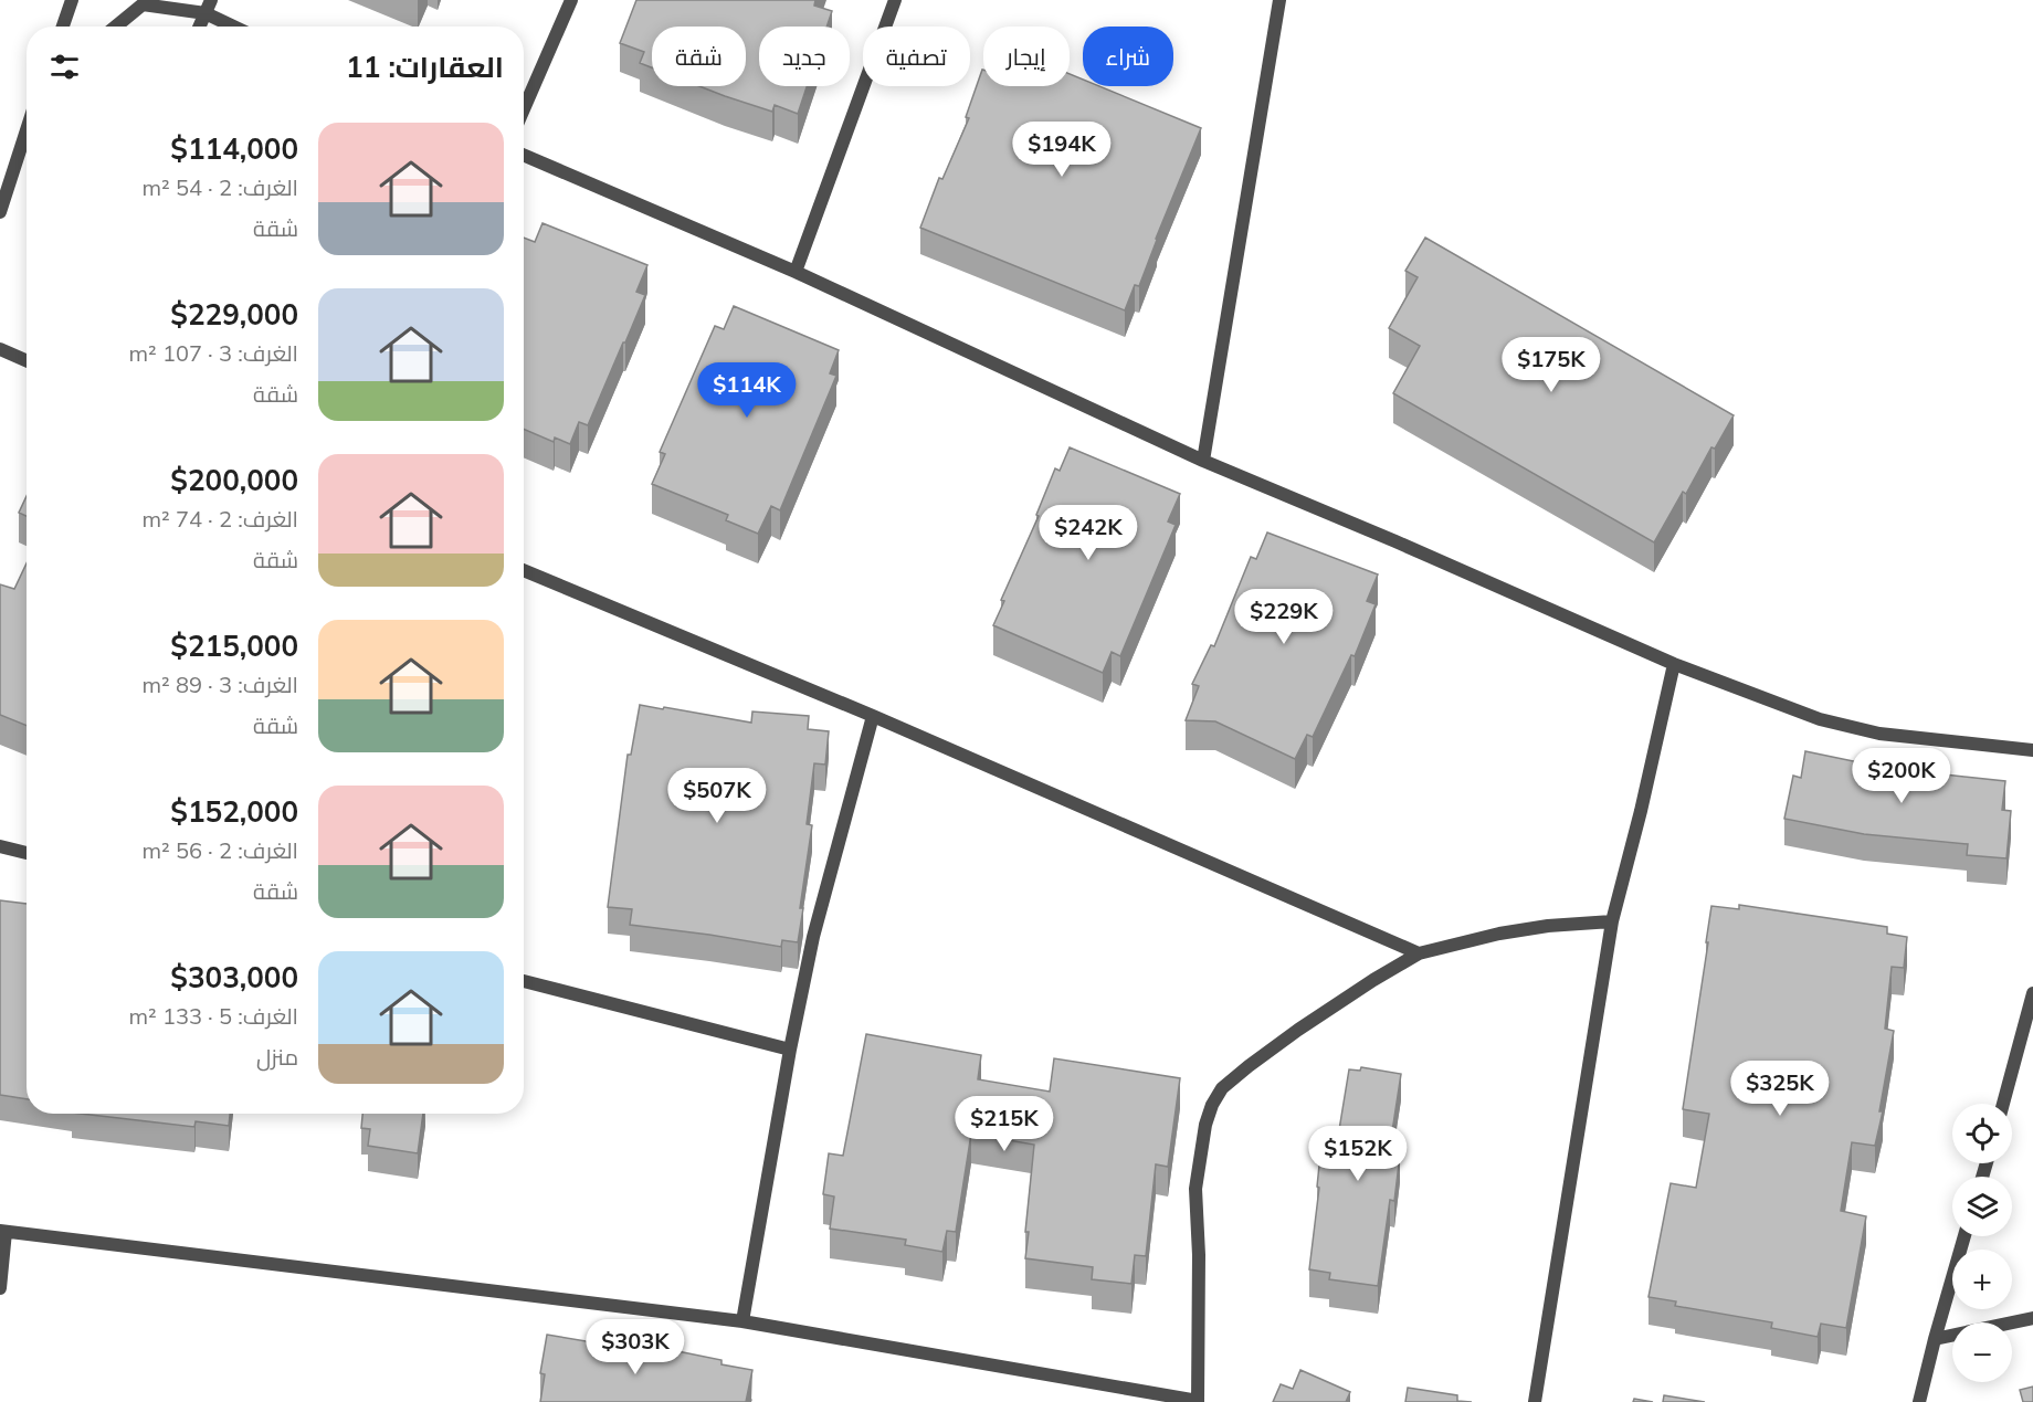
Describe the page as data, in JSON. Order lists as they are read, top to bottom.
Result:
{
  "page": {
    "chip": [
      "شراء",
      "إيجار",
      "تصفية",
      "جديد",
      "شقة"
    ],
    "heading": "العقارات: 11",
    "list": [
      {
        "name": "$114,000",
        "note": "الغرف: 2 · 54 m² · شقة"
      },
      {
        "name": "$229,000",
        "note": "الغرف: 3 · 107 m² · شقة"
      },
      {
        "name": "$200,000",
        "note": "الغرف: 2 · 74 m² · شقة"
      },
      {
        "name": "$215,000",
        "note": "الغرف: 3 · 89 m² · شقة"
      },
      {
        "name": "$152,000",
        "note": "الغرف: 2 · 56 m² · شقة"
      },
      {
        "name": "$303,000",
        "note": "الغرف: 5 · 133 m² · منزل"
      }
    ],
    "price": [
      "$194K",
      "$175K",
      "$114K",
      "$242K",
      "$229K",
      "$200K",
      "$507K",
      "$325K",
      "$215K",
      "$152K",
      "$303K"
    ],
    "map_buttons": ["+", "−"]
  }
}
